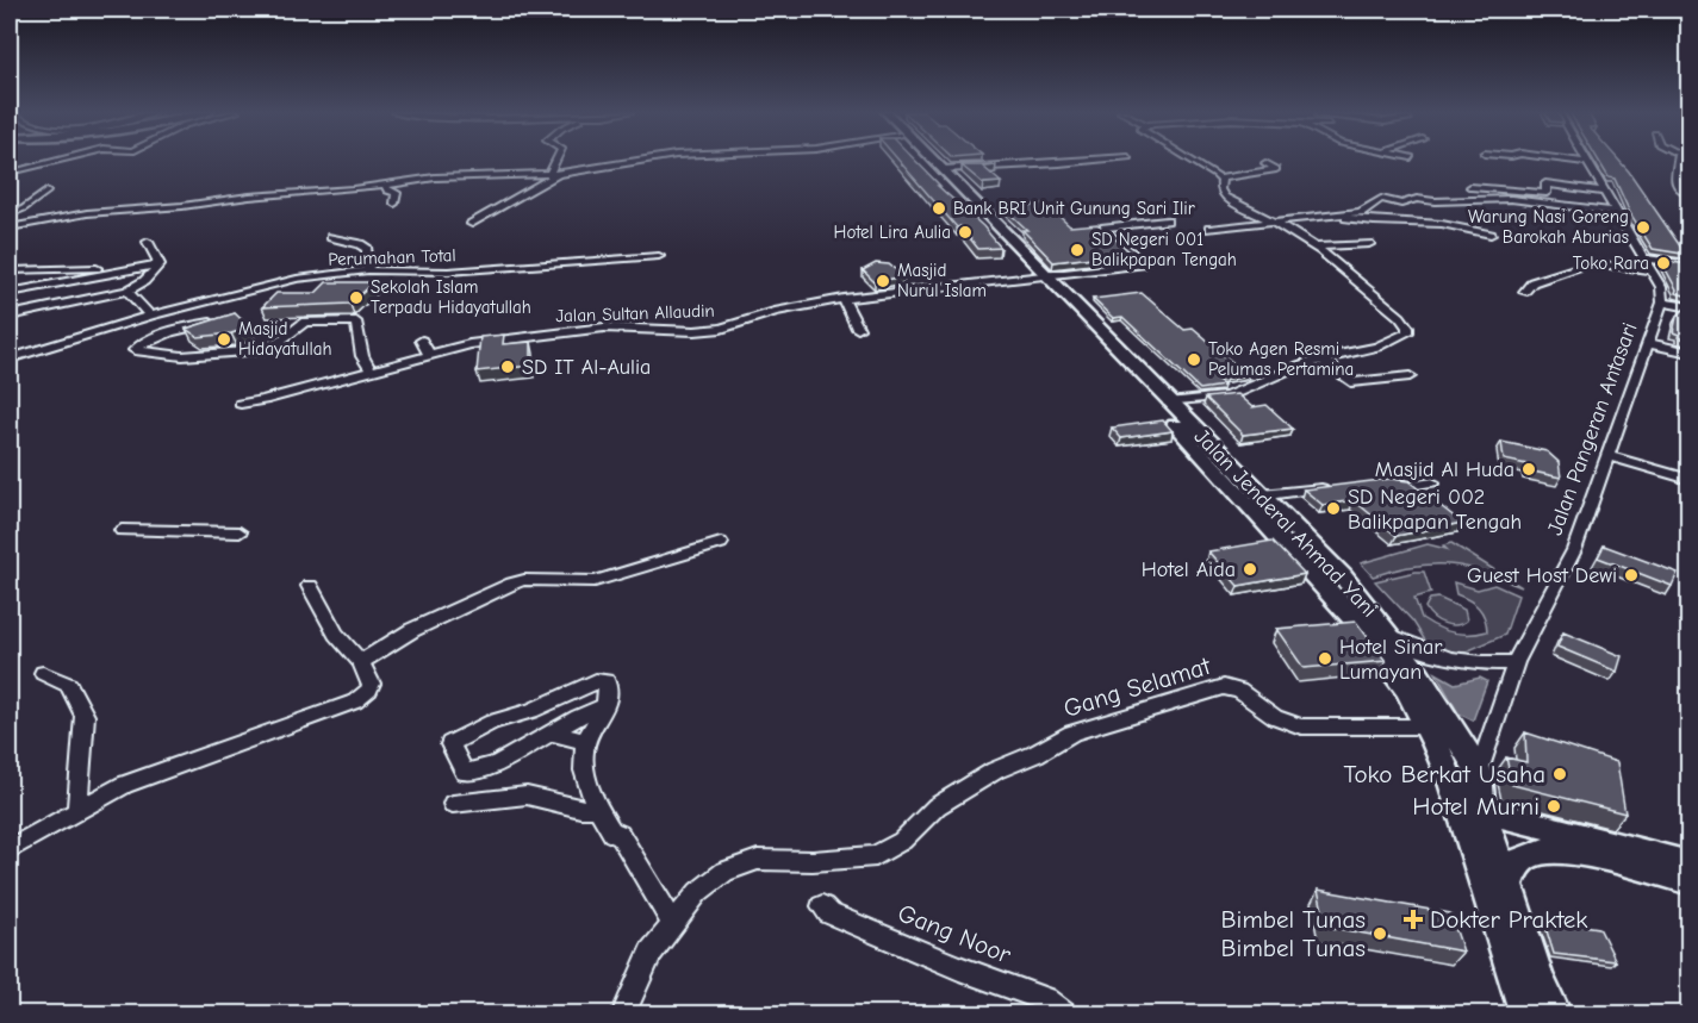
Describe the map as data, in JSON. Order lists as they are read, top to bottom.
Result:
{
  "streets": {
    "main road": ["Jalan Jenderal Ahmad Yani"],
    "street": [
      "Perumahan Total",
      "Jalan Sultan Allaudin",
      "Jalan Pangeran Antasari",
      "Gang Selamat",
      "Gang Noor"
    ]
  },
  "crossings": [
    ["Jalan Sultan Allaudin", "Jalan Jenderal Ahmad Yani"],
    ["Jalan Pangeran Antasari", "Jalan Jenderal Ahmad Yani"],
    ["Jalan Jenderal Ahmad Yani", "Gang Selamat"]
  ],
  "places": {
    "other": [
      "Bank BRI Unit Gunung Sari Ilir",
      "Warung Nasi Goreng Barokah Aburias",
      "Hotel Lira Aulia",
      "SD Negeri 001 Balikpapan Tengah",
      "Toko Rara",
      "Masjid Nurul Islam",
      "Sekolah Islam Terpadu Hidayatullah",
      "Masjid Hidayatullah",
      "Toko Agen Resmi Pelumas Pertamina",
      "SD IT Al-Aulia",
      "Masjid Al Huda",
      "SD Negeri 002 Balikpapan Tengah",
      "Hotel Aida",
      "Guest Host Dewi",
      "Hotel Sinar Lumayan",
      "Toko Berkat Usaha",
      "Hotel Murni",
      "Bimbel Tunas Bimbel Tunas"
    ],
    "health": ["Dokter Praktek"]
  }
}
